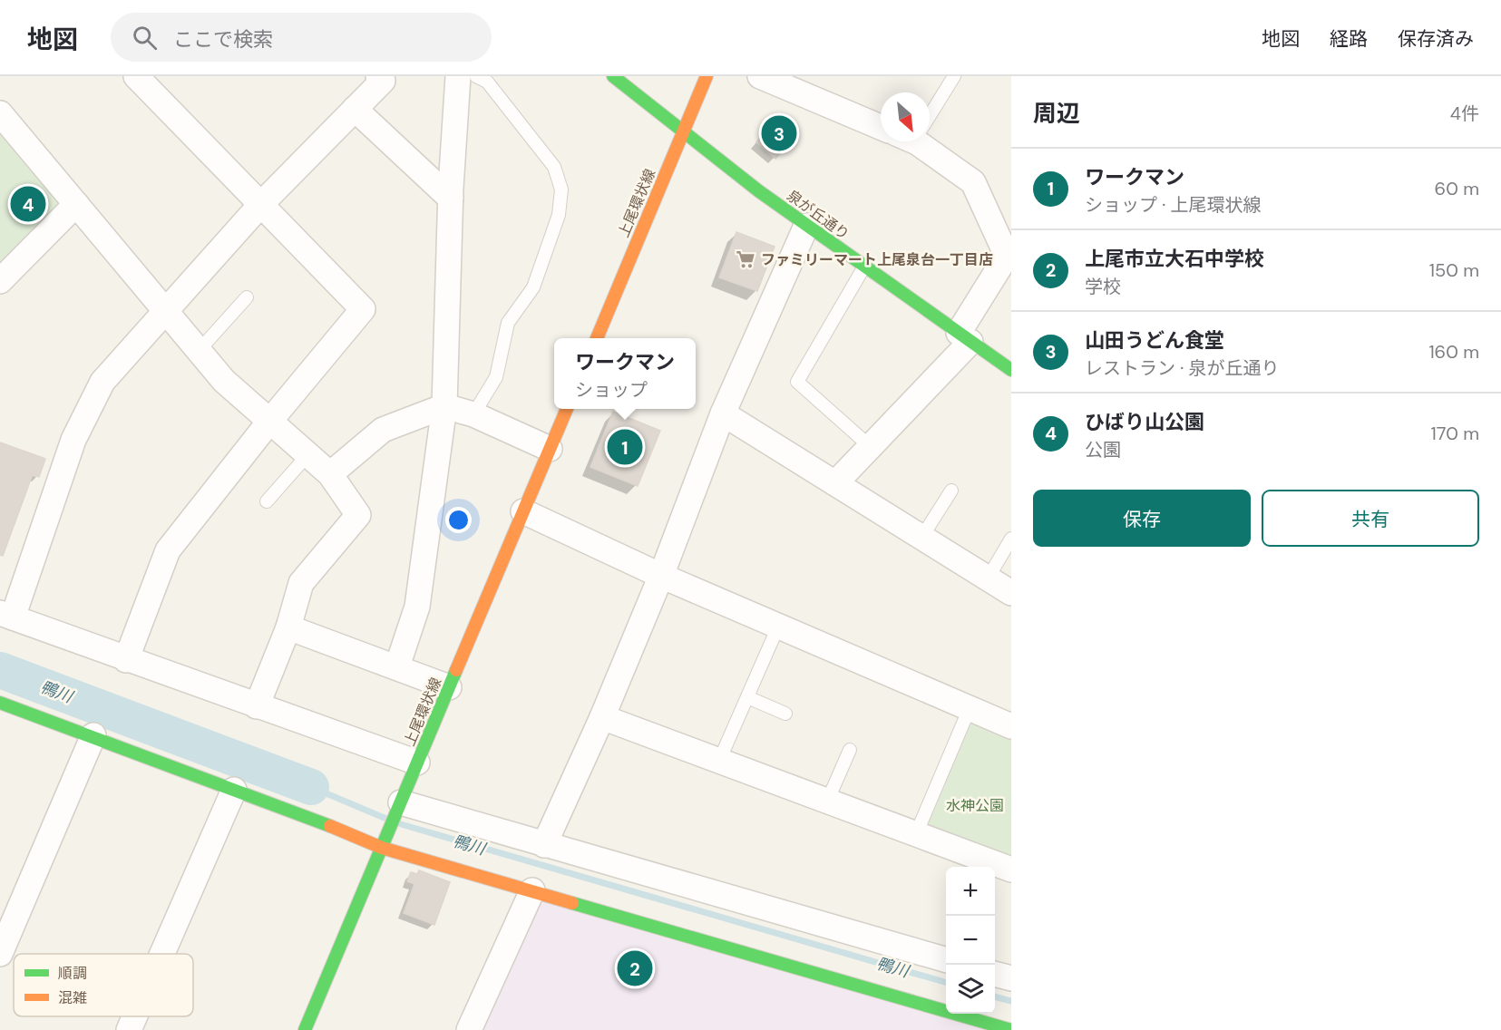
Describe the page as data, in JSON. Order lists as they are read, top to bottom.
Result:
{
  "streets": {
    "street": ["上尾環状線", "泉が丘通り"]
  },
  "crossings": [
    ["上尾環状線", "泉が丘通り"]
  ],
  "water": ["鴨川"],
  "parks": ["水神公園"],
  "places": {
    "supermarket": ["ファミリーマート上尾泉台一丁目店"]
  },
  "legend": ["順調", "混雑"],
  "north": "bottom right",
  "page": {
    "header": "地図",
    "search": "ここで検索",
    "nav": ["地図", "経路", "保存済み"],
    "heading": ["周辺", "4件"],
    "pins": [
      "3",
      "4",
      "1",
      "2"
    ],
    "list": [
      {
        "mark": "1",
        "name": "ワークマン",
        "note": "ショップ · 上尾環状線",
        "value": "60 m"
      },
      {
        "mark": "2",
        "name": "上尾市立大石中学校",
        "note": "学校",
        "value": "150 m"
      },
      {
        "mark": "3",
        "name": "山田うどん食堂",
        "note": "レストラン · 泉が丘通り",
        "value": "160 m"
      },
      {
        "mark": "4",
        "name": "ひばり山公園",
        "note": "公園",
        "value": "170 m"
      }
    ],
    "popup": ["ワークマン", "ショップ"],
    "buttons": ["保存", "共有"],
    "map_buttons": ["+", "−"]
  }
}
